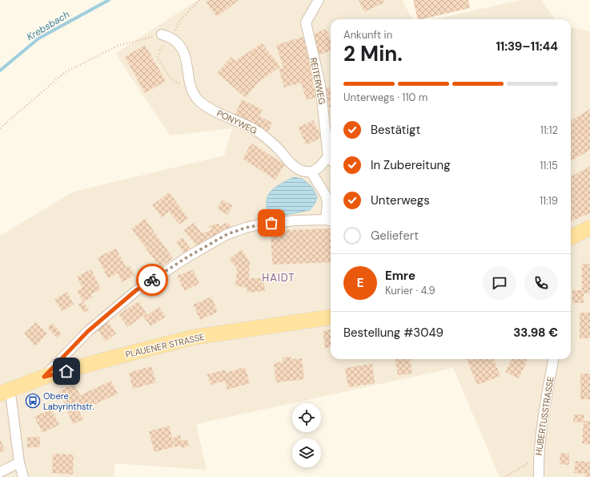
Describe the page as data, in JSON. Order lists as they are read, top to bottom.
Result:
{
  "streets": {
    "main road": ["PLAUENER STRASSE"],
    "street": ["REITERWEG", "PONYWEG", "HUBERTUSSTRASSE"]
  },
  "districts": ["HAIDT"],
  "water": ["Krebsbach"],
  "places": {
    "bus stop": ["Obere Labyrinthstr."]
  },
  "page": {
    "heading": ["2 Min.", "Ankunft in", "11:39–11:44"],
    "panel": [
      "Emre",
      "Kurier · 4.9",
      "Bestellung #3049",
      "33.98 €"
    ],
    "bar": "Unterwegs · 110 m",
    "list": [
      ["Bestätigt", "11:12"],
      ["In Zubereitung", "11:15"],
      ["Unterwegs", "11:19"],
      "Geliefert"
    ],
    "round": "E"
  }
}
